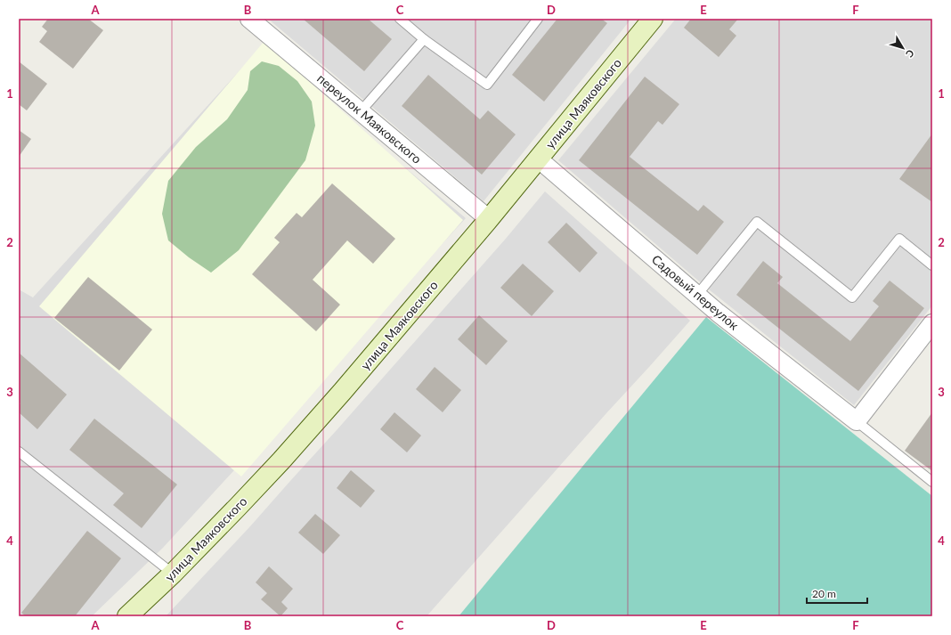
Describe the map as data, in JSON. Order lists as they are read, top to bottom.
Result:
{
  "streets": {
    "street": ["улица Маяковского", "переулок Маяковского", "Садовый переулок"]
  },
  "crossings": [
    ["улица Маяковского", "переулок Маяковского"],
    ["улица Маяковского", "Садовый переулок"]
  ],
  "scale_bar": "20 m",
  "north": "bottom right",
  "grid": {
    "columns": [
      "A",
      "B",
      "C",
      "D",
      "E",
      "F"
    ],
    "rows": [
      "1",
      "2",
      "3",
      "4"
    ]
  }
}
